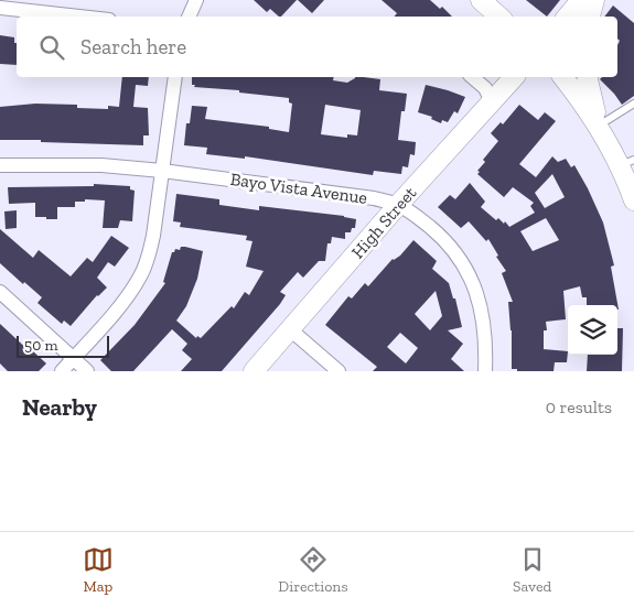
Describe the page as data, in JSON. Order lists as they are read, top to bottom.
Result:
{
  "streets": {
    "main road": ["High Street"],
    "street": ["Bayo Vista Avenue"]
  },
  "crossings": [
    ["Bayo Vista Avenue", "High Street"]
  ],
  "scale_bar": "50 m",
  "page": {
    "search": "Search here",
    "scale": "50 m",
    "heading": ["Nearby", "0 results"],
    "nav": ["Map", "Directions", "Saved"]
  }
}
